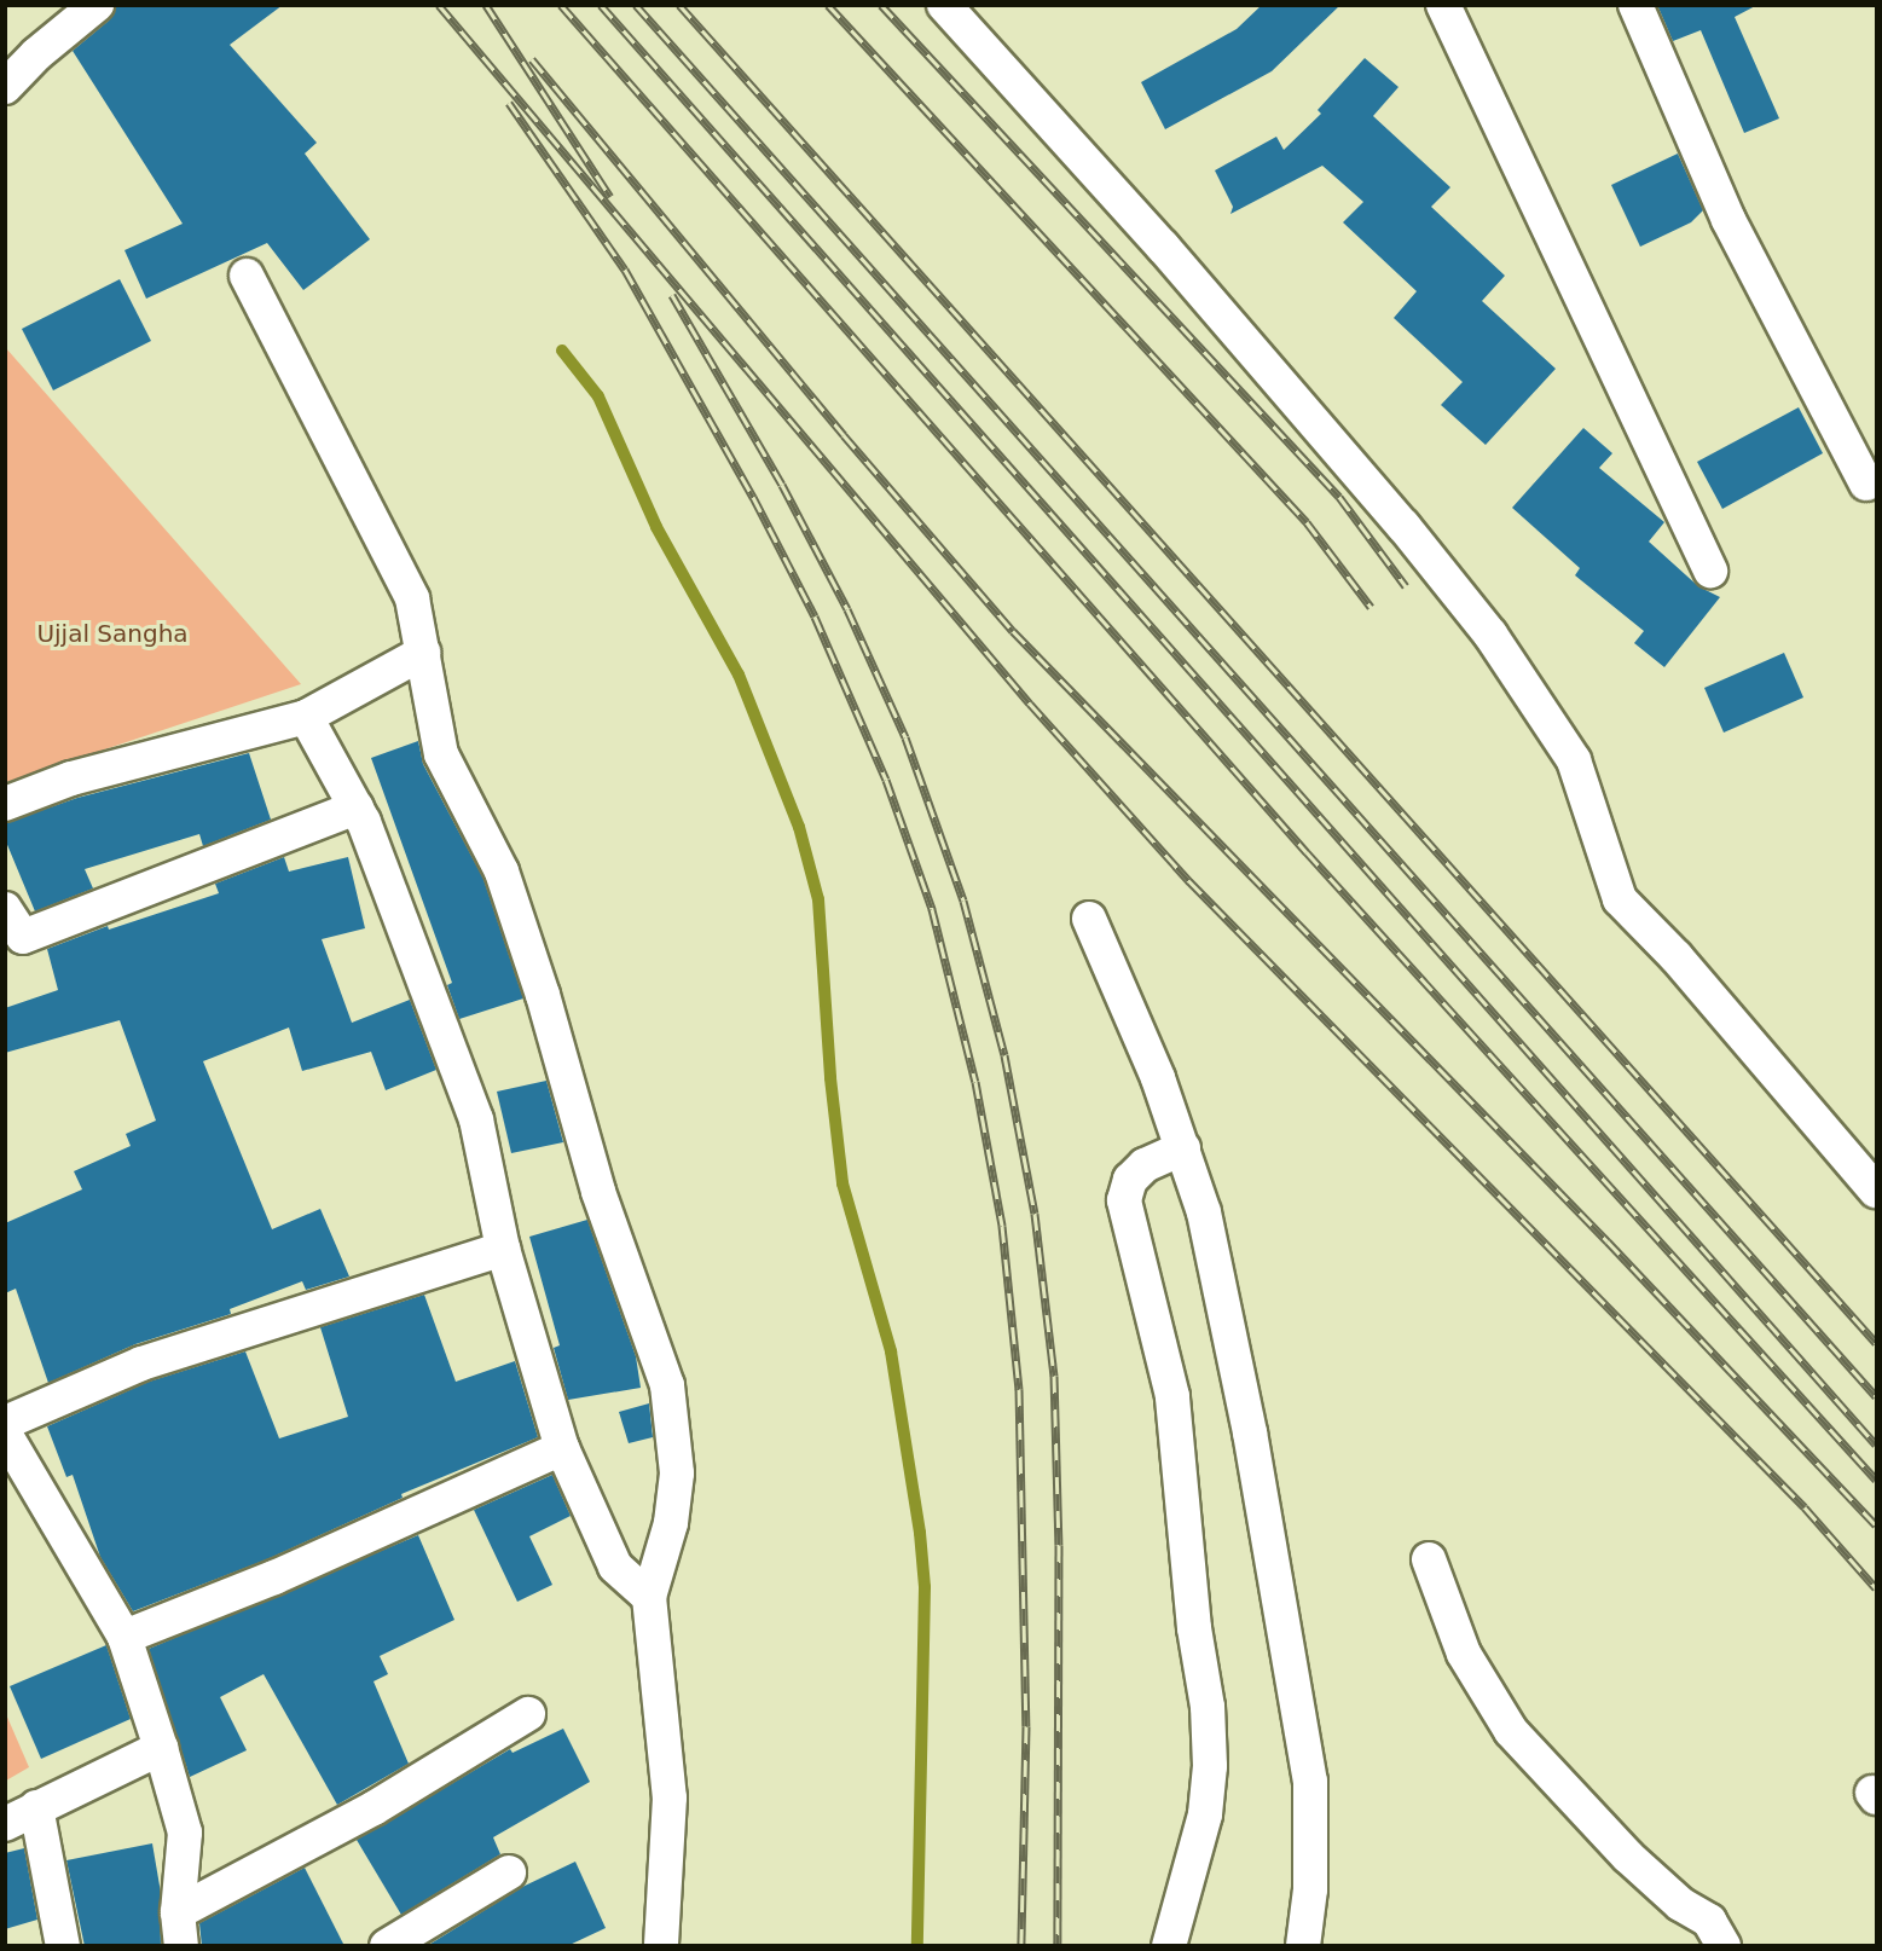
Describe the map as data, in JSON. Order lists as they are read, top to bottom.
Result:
{
  "parks": ["Ujjal Sangha"]
}
